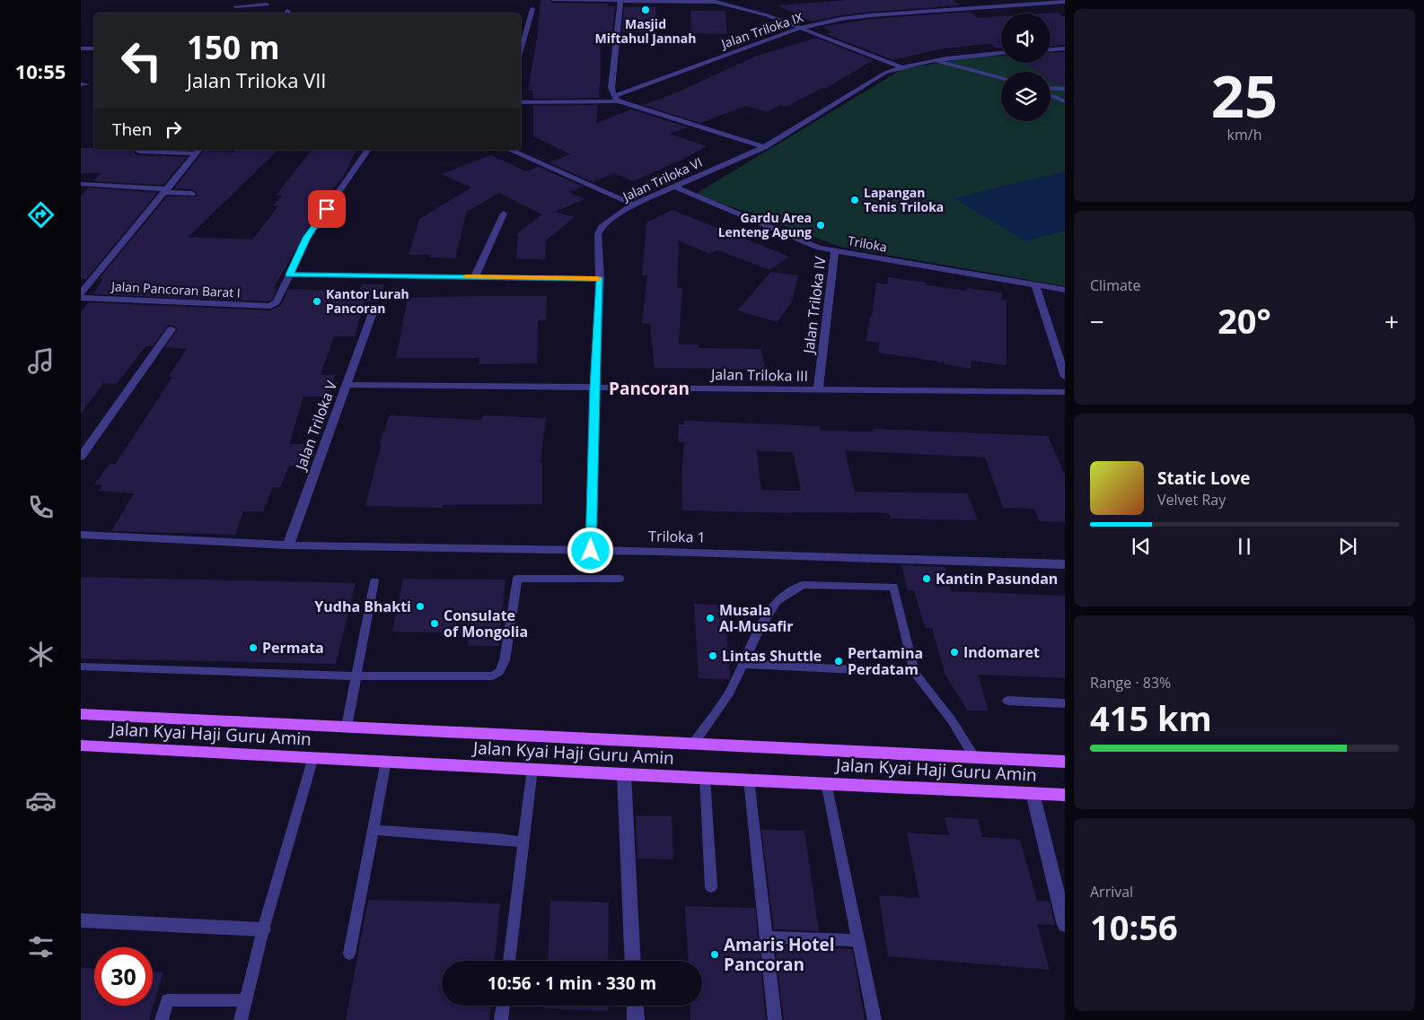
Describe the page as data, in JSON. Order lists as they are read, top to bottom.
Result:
{
  "streets": {
    "main road": ["Jalan Kyai Haji Guru Amin"],
    "street": [
      "Jalan Triloka IX",
      "Jalan Triloka VI",
      "Triloka",
      "Jalan Pancoran Barat I",
      "Jalan Triloka IV",
      "Jalan Triloka III",
      "Jalan Triloka V",
      "Triloka 1"
    ]
  },
  "crossings": [
    ["Jalan Triloka IX", "Jalan Triloka VI"],
    ["Jalan Triloka VI", "Triloka"],
    ["Jalan Triloka VI", "Jalan Triloka III"],
    ["Jalan Triloka VI", "Triloka 1"],
    ["Triloka", "Jalan Triloka IV"],
    ["Jalan Triloka IV", "Jalan Triloka III"],
    ["Jalan Triloka III", "Jalan Triloka V"],
    ["Jalan Triloka V", "Triloka 1"]
  ],
  "districts": ["Pancoran"],
  "places": [
    "Masjid Miftahul Jannah",
    "Lapangan Tenis Triloka",
    "Gardu Area Lenteng Agung",
    "Kantor Lurah Pancoran",
    "Kantin Pasundan",
    "Yudha Bhakti",
    "Musala Al-Musafir",
    "Consulate of Mongolia",
    "Permata",
    "Indomaret",
    "Lintas Shuttle",
    "Pertamina Perdatam",
    "Amaris Hotel Pancoran"
  ],
  "page": {
    "tabs": "10:55",
    "tile": [
      ["25", "km/h"],
      "Climate",
      ["Range · 83%", "415 km"],
      ["Arrival", "10:56"]
    ],
    "turn": ["150 m", "Jalan Triloka VII"],
    "then": "Then",
    "heat": ["−", "20°", "+"],
    "song": ["Static Love", "Velvet Ray"],
    "limit": "30",
    "trip": "10:56 · 1 min · 330 m"
  }
}
